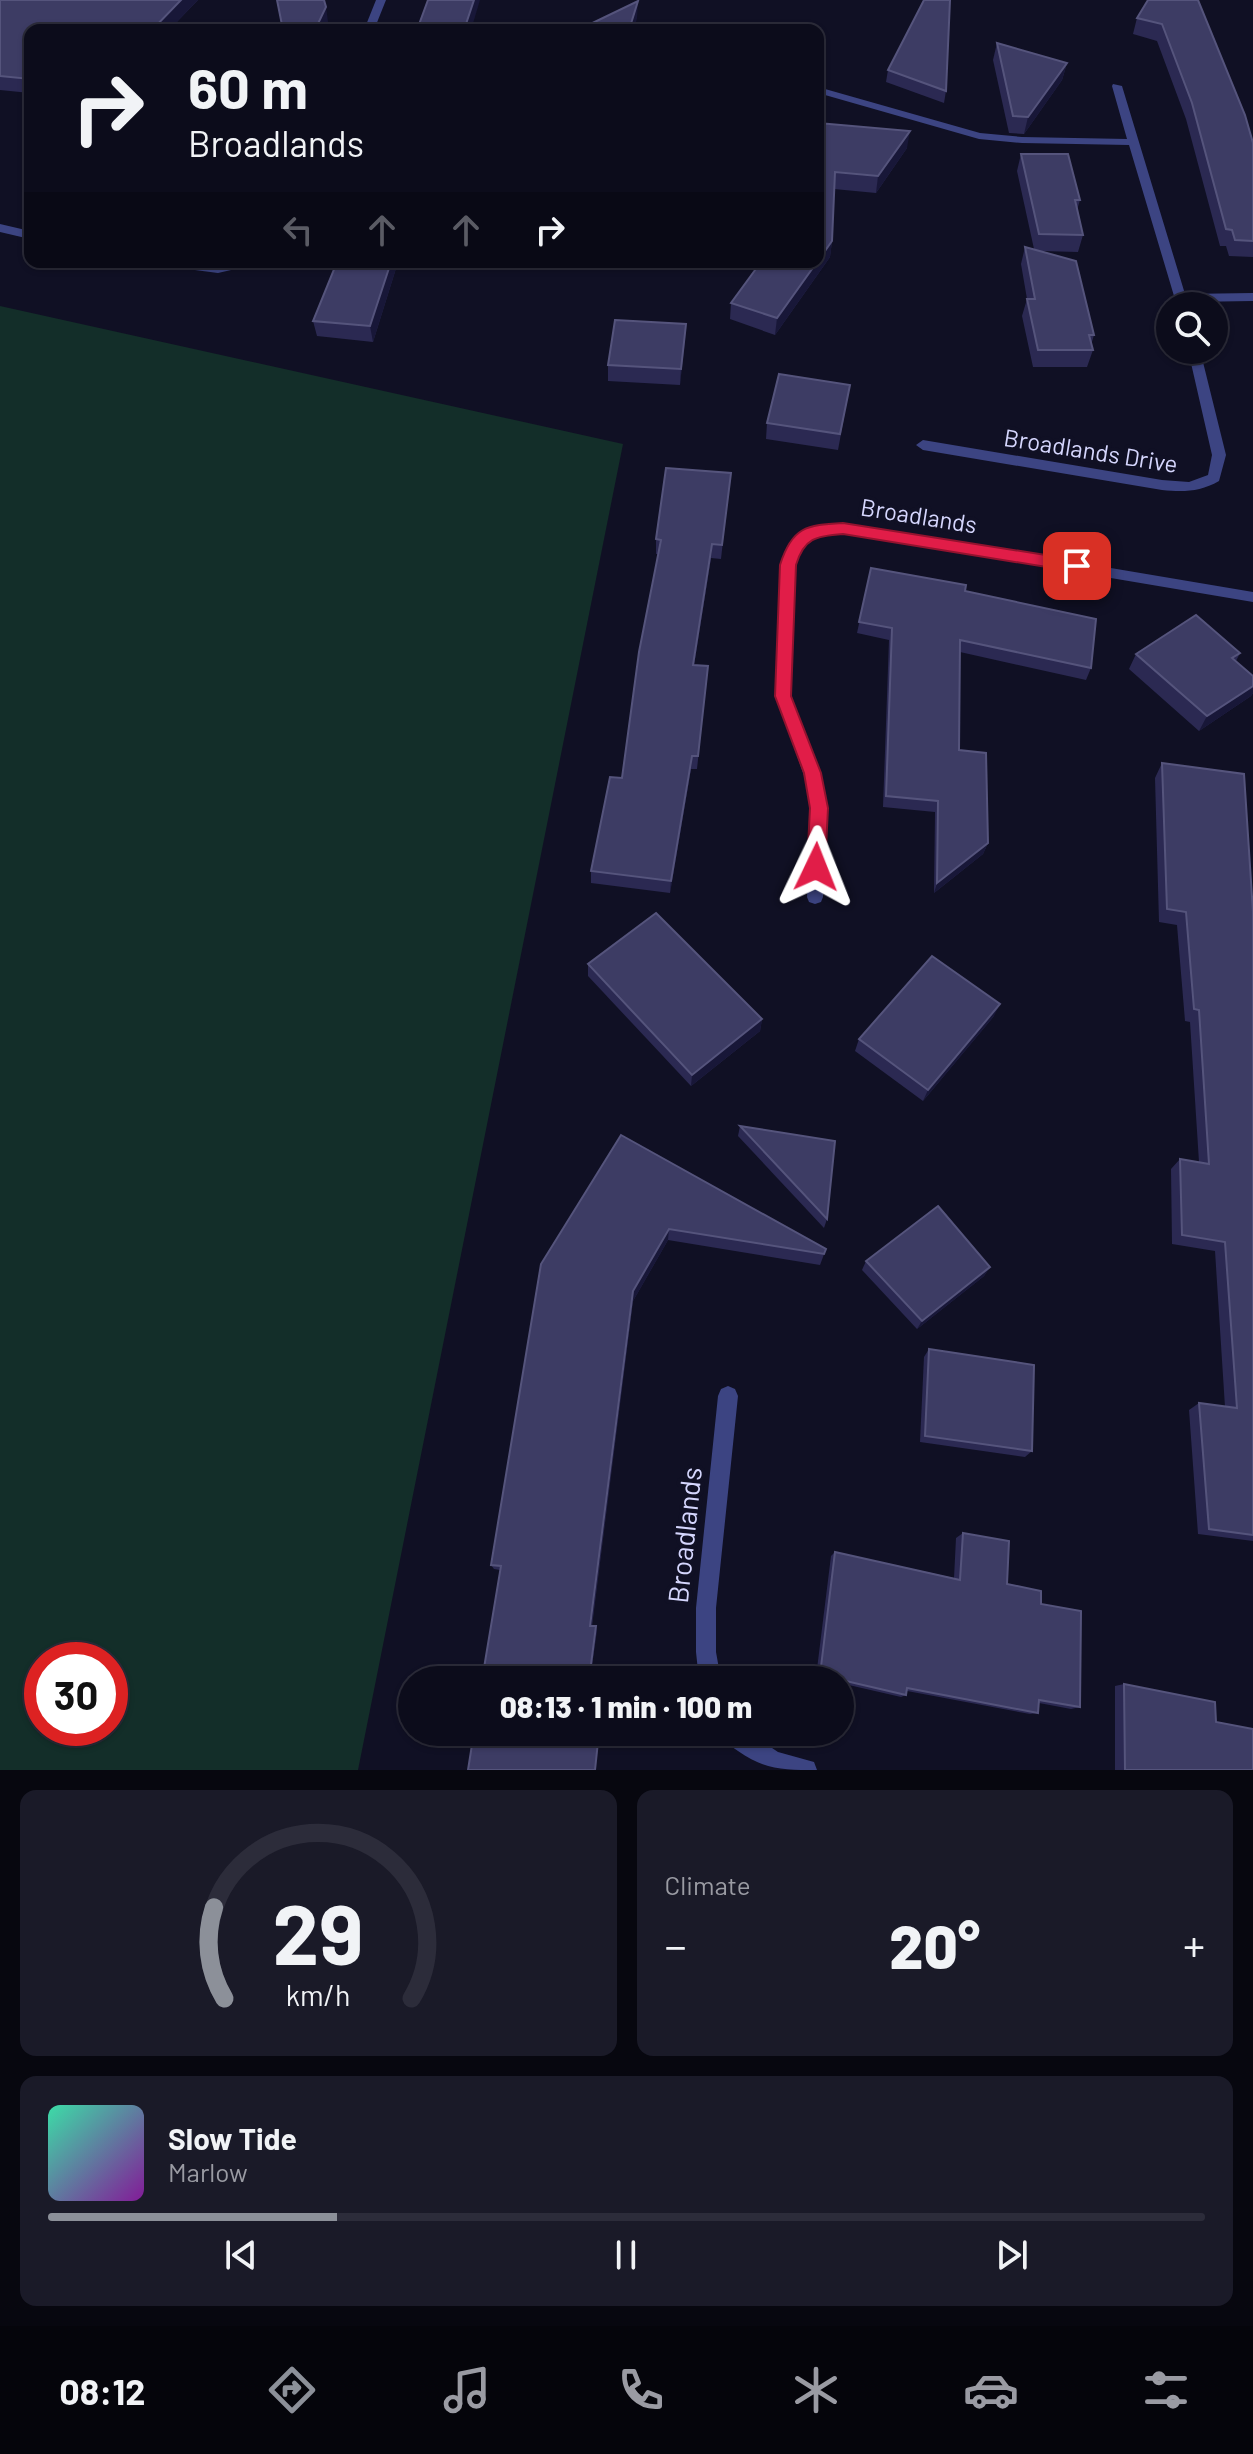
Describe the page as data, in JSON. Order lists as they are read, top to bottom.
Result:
{
  "streets": {
    "street": ["Broadlands Drive", "Broadlands"]
  },
  "page": {
    "turn": ["60 m", "Broadlands"],
    "limit": "30",
    "trip": "08:13 · 1 min · 100 m",
    "tile": "Climate",
    "heat": ["−", "20°", "+"],
    "song": ["Slow Tide", "Marlow"],
    "tabs": "08:12",
    "gauge": ["29", "km/h"]
  }
}
